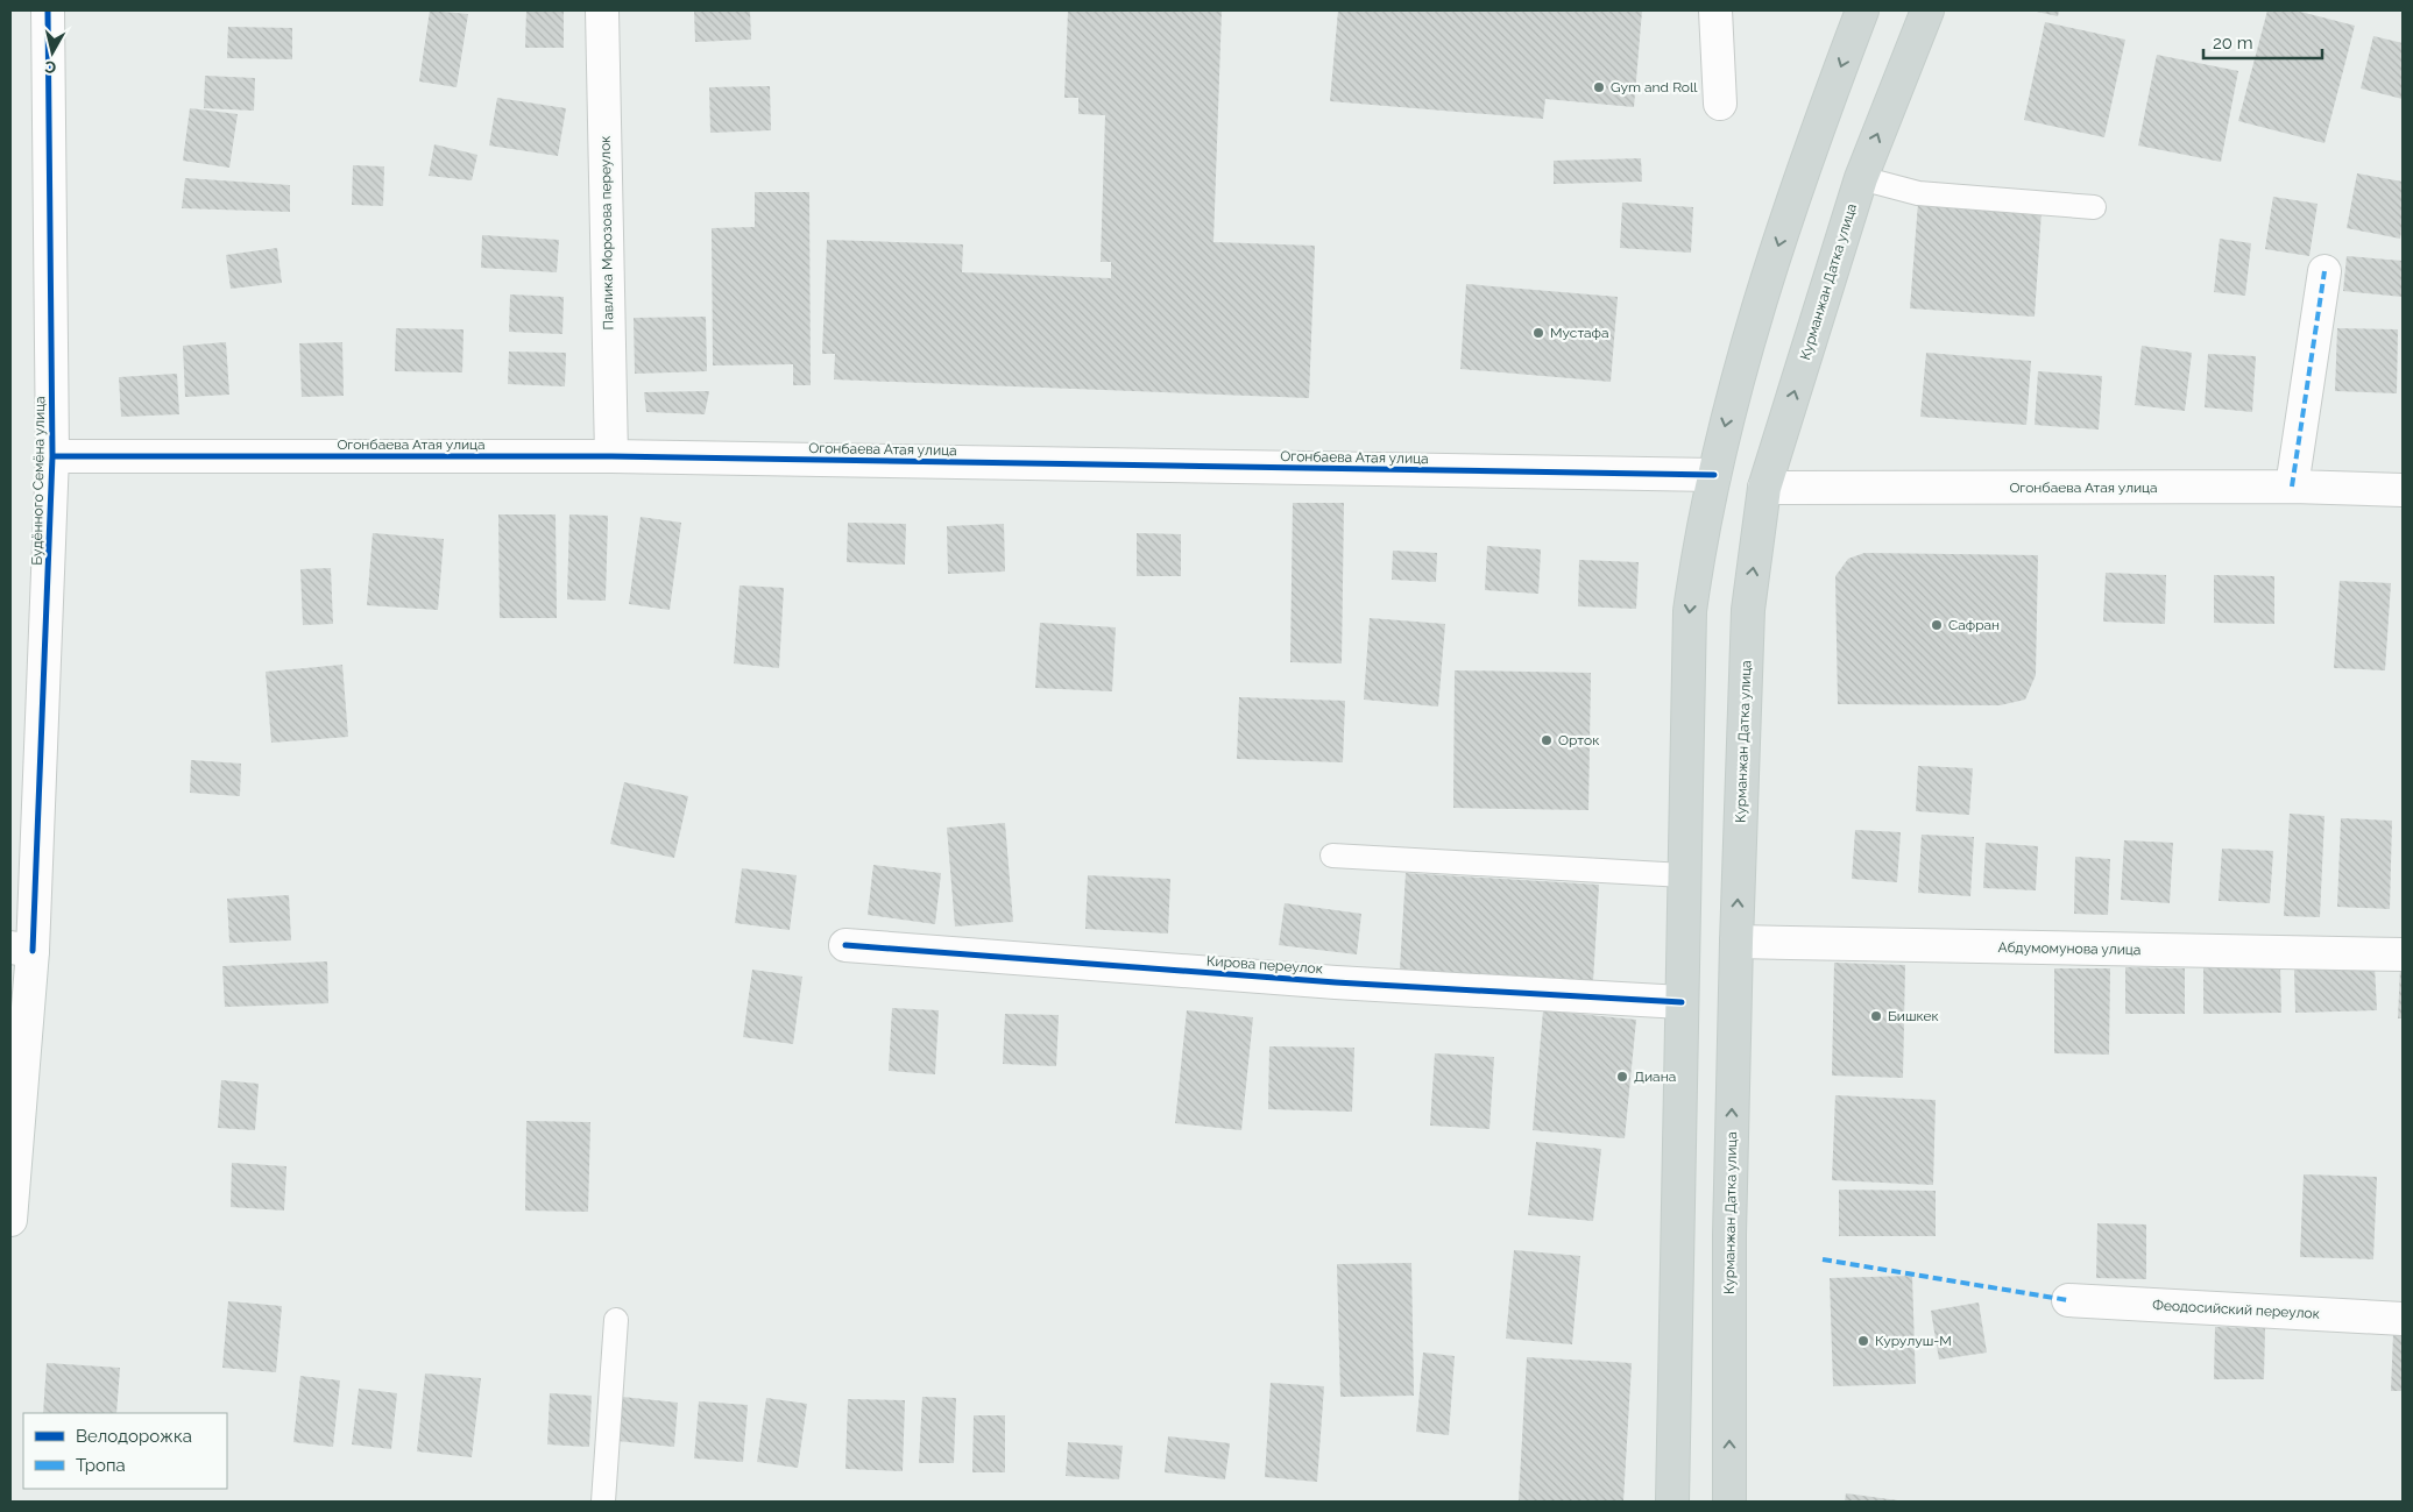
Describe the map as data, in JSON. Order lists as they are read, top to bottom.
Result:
{
  "streets": {
    "main road": ["Курманжан Датка улица"],
    "street": [
      "Павлика Морозова переулок",
      "Огонбаева Атая улица",
      "Будённого Семёна улица",
      "Абдумомунова улица",
      "Кирова переулок",
      "Феодосийский переулок"
    ]
  },
  "crossings": [
    ["Павлика Морозова переулок", "Огонбаева Атая улица"],
    ["Курманжан Датка улица", "Огонбаева Атая улица"],
    ["Курманжан Датка улица", "Абдумомунова улица"],
    ["Огонбаева Атая улица", "Будённого Семёна улица"]
  ],
  "places": [
    "Gym and Roll",
    "Мустафа",
    "Сафран",
    "Орток",
    "Бишкек",
    "Диана",
    "Курулуш-М"
  ],
  "legend": ["Велодорожка", "Тропа"],
  "scale_bar": "20 m",
  "north": "bottom"
}
